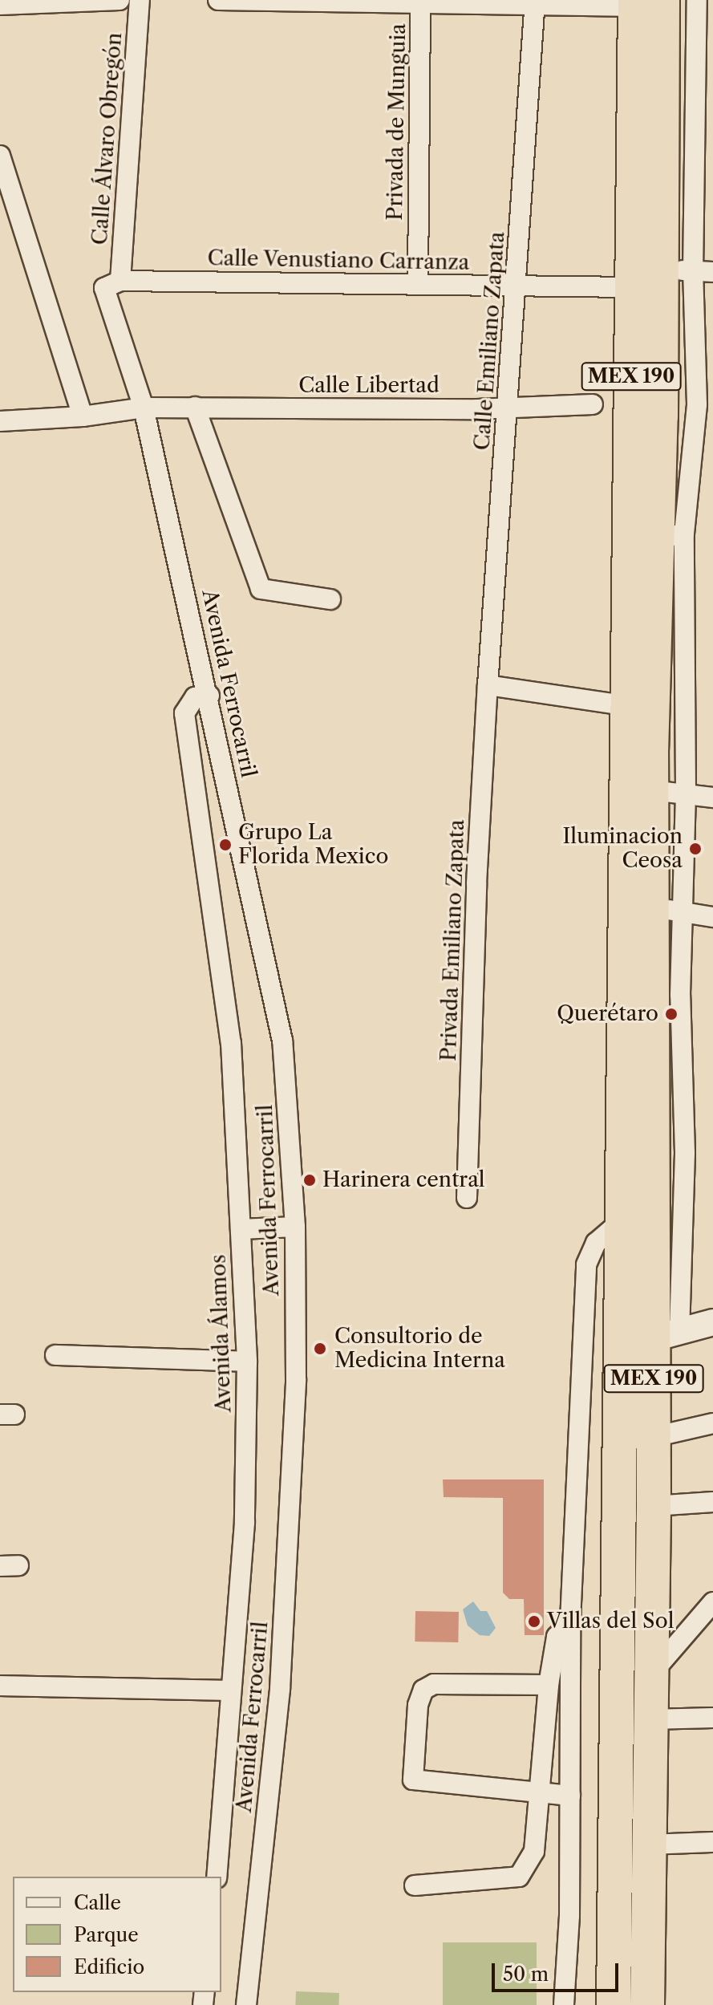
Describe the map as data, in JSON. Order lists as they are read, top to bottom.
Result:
{
  "streets": {
    "highway": ["MEX 190"],
    "street": [
      "Privada de Munguia",
      "Calle Álvaro Obregón",
      "Calle Venustiano Carranza",
      "Calle Emiliano Zapata",
      "Calle Libertad",
      "Avenida Ferrocarril",
      "Privada Emiliano Zapata",
      "Avenida Álamos"
    ]
  },
  "crossings": [
    ["Privada de Munguia", "Calle Venustiano Carranza"],
    ["Calle Álvaro Obregón", "Calle Venustiano Carranza"],
    ["Calle Álvaro Obregón", "Avenida Ferrocarril"],
    ["Calle Venustiano Carranza", "Calle Emiliano Zapata"],
    ["Calle Venustiano Carranza", "MEX 190"],
    ["Calle Venustiano Carranza", "Avenida Ferrocarril"],
    ["Calle Emiliano Zapata", "Calle Libertad"],
    ["Calle Emiliano Zapata", "Privada Emiliano Zapata"],
    ["Calle Libertad", "Avenida Ferrocarril"],
    ["Avenida Ferrocarril", "Avenida Álamos"]
  ],
  "places": [
    "Grupo La Florida Mexico",
    "Iluminacion Ceosa",
    "Querétaro",
    "Harinera central",
    "Consultorio de Medicina Interna",
    "Villas del Sol"
  ],
  "legend": ["Calle", "Parque", "Edificio"],
  "scale_bar": "50 m"
}
